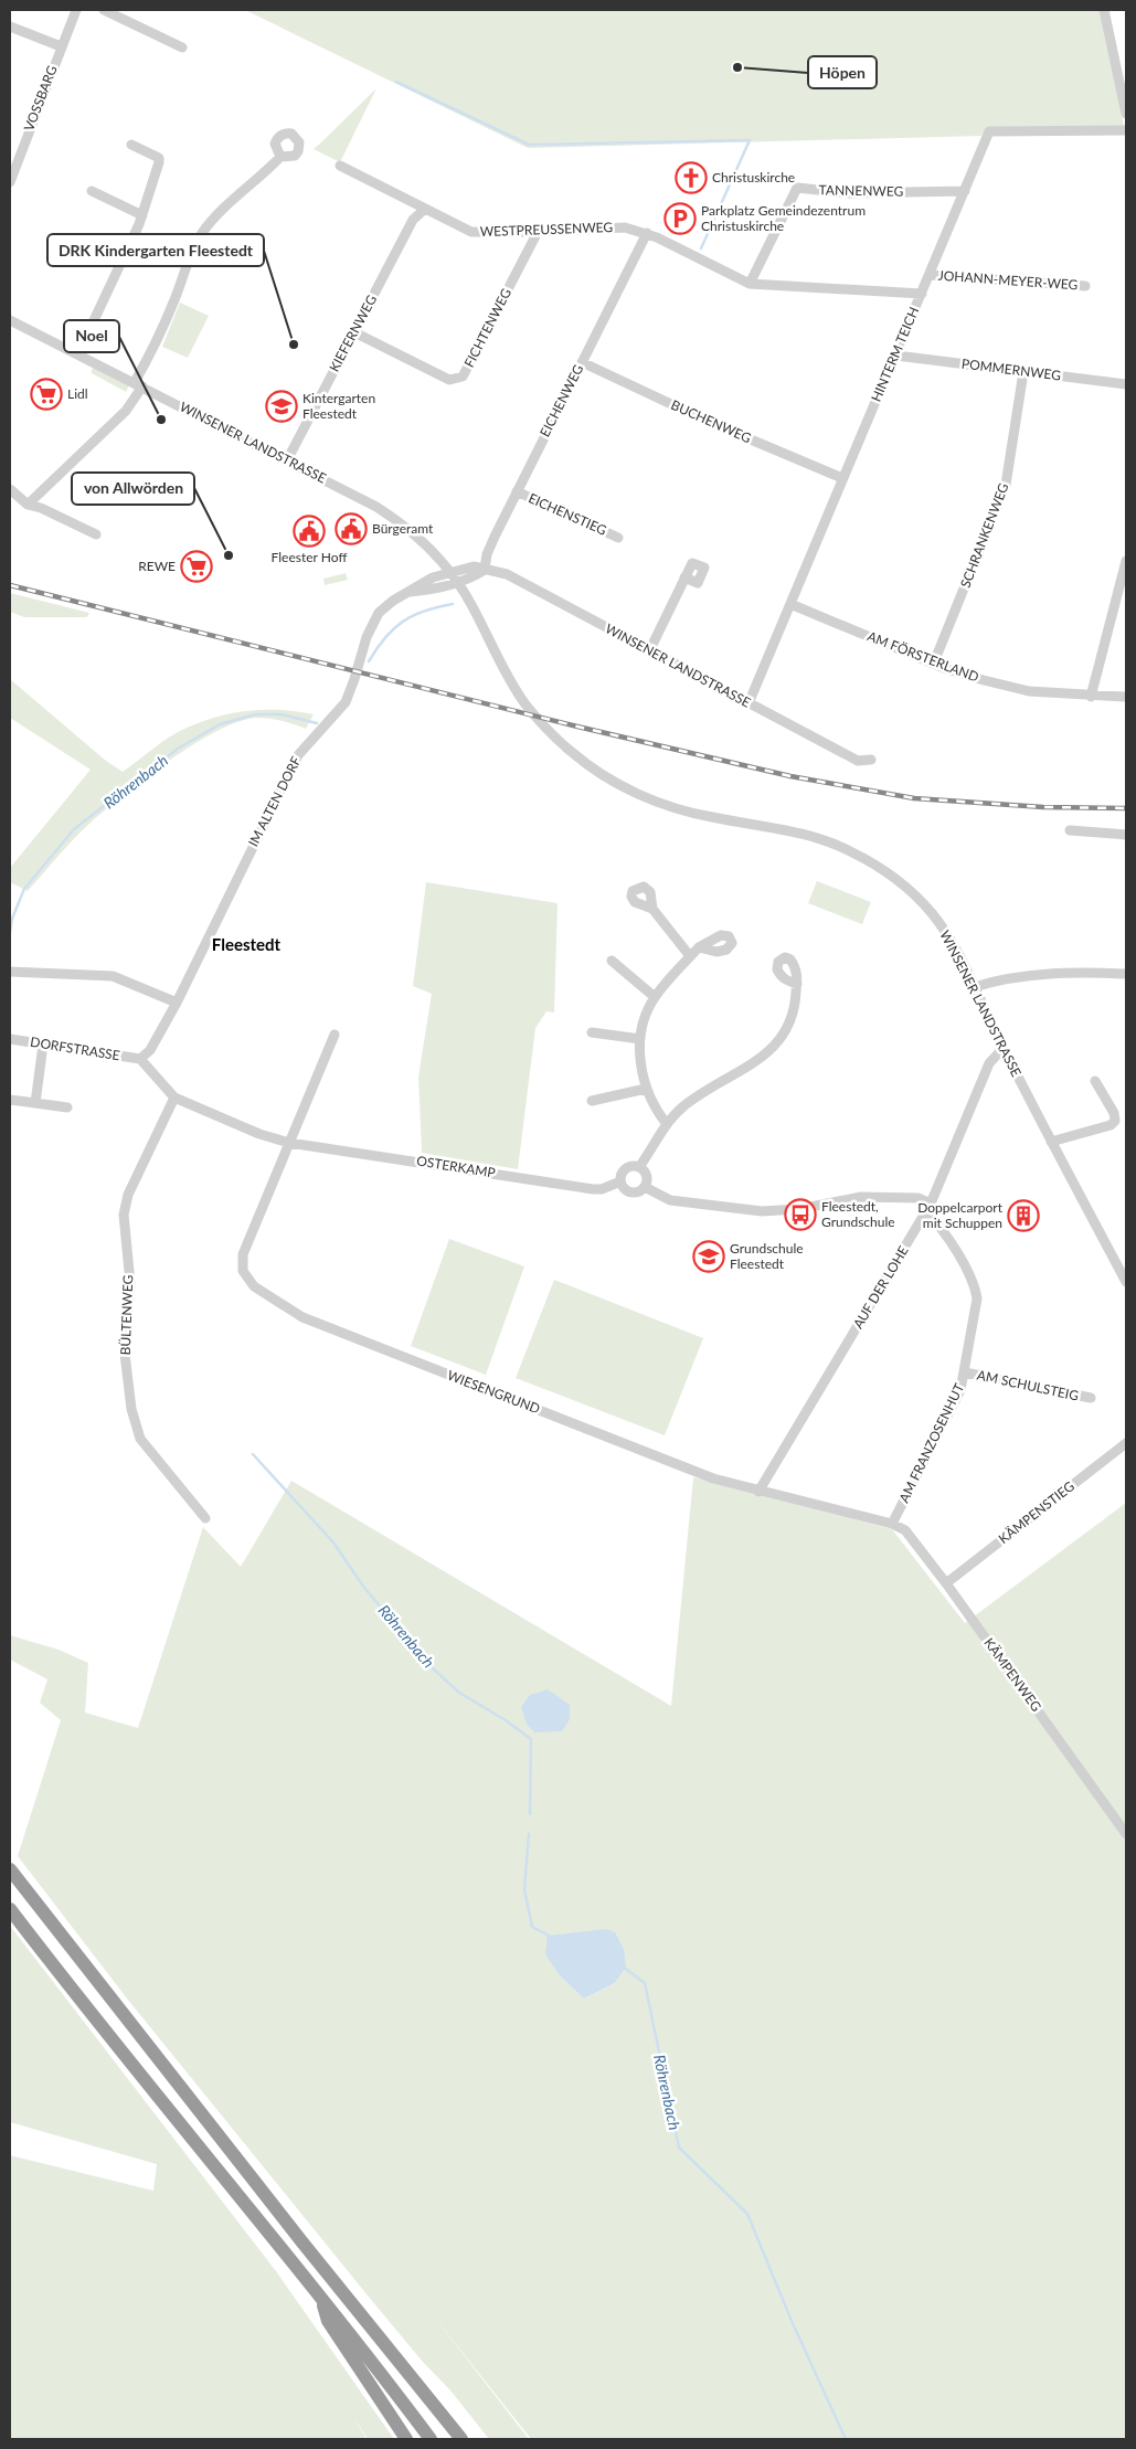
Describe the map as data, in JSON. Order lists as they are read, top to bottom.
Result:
{
  "streets": {
    "street": [
      "VOSSBARG",
      "TANNENWEG",
      "WESTPREUSSENWEG",
      "JOHANN-MEYER-WEG",
      "FICHTENWEG",
      "KIEFERNWEG",
      "HINTERM TEICH",
      "POMMERNWEG",
      "EICHENWEG",
      "BUCHENWEG",
      "WINSENER LANDSTRASSE",
      "EICHENSTIEG",
      "SCHRANKENWEG",
      "AM FÖRSTERLAND",
      "IM ALTEN DORF",
      "DORFSTRASSE",
      "OSTERKAMP",
      "AUF DER LOHE",
      "BÜLTENWEG",
      "AM SCHULSTEIG",
      "WIESENGRUND",
      "AM FRANZOSENHUT",
      "KÄMPENSTIEG",
      "KÄMPENWEG"
    ]
  },
  "crossings": [
    ["TANNENWEG", "WESTPREUSSENWEG"],
    ["TANNENWEG", "HINTERM TEICH"],
    ["WESTPREUSSENWEG", "FICHTENWEG"],
    ["WESTPREUSSENWEG", "KIEFERNWEG"],
    ["WESTPREUSSENWEG", "HINTERM TEICH"],
    ["WESTPREUSSENWEG", "EICHENWEG"],
    ["JOHANN-MEYER-WEG", "HINTERM TEICH"],
    ["FICHTENWEG", "KIEFERNWEG"],
    ["KIEFERNWEG", "WINSENER LANDSTRASSE"],
    ["HINTERM TEICH", "POMMERNWEG"],
    ["HINTERM TEICH", "BUCHENWEG"],
    ["HINTERM TEICH", "WINSENER LANDSTRASSE"],
    ["HINTERM TEICH", "AM FÖRSTERLAND"],
    ["POMMERNWEG", "SCHRANKENWEG"],
    ["EICHENWEG", "BUCHENWEG"],
    ["EICHENWEG", "WINSENER LANDSTRASSE"],
    ["EICHENWEG", "EICHENSTIEG"],
    ["WINSENER LANDSTRASSE", "IM ALTEN DORF"],
    ["WINSENER LANDSTRASSE", "AUF DER LOHE"],
    ["SCHRANKENWEG", "AM FÖRSTERLAND"],
    ["IM ALTEN DORF", "DORFSTRASSE"],
    ["IM ALTEN DORF", "OSTERKAMP"],
    ["DORFSTRASSE", "OSTERKAMP"],
    ["OSTERKAMP", "BÜLTENWEG"],
    ["OSTERKAMP", "WIESENGRUND"],
    ["AUF DER LOHE", "WIESENGRUND"],
    ["AUF DER LOHE", "AM FRANZOSENHUT"],
    ["AM SCHULSTEIG", "AM FRANZOSENHUT"],
    ["WIESENGRUND", "AM FRANZOSENHUT"],
    ["WIESENGRUND", "KÄMPENWEG"],
    ["AM FRANZOSENHUT", "KÄMPENWEG"],
    ["KÄMPENSTIEG", "KÄMPENWEG"]
  ],
  "districts": ["Fleestedt"],
  "water": ["Röhrenbach"],
  "places": {
    "other": [
      "Höpen",
      "DRK Kindergarten Fleestedt",
      "Noel",
      "von Allwörden"
    ],
    "church": ["Christuskirche"],
    "parking": ["Parkplatz Gemeindezentrum Christuskirche"],
    "supermarket": ["Lidl", "REWE"],
    "school or university": ["Kintergarten Fleestedt", "Grundschule Fleestedt"],
    "public building": ["Bürgeramt", "Fleester Hoff"],
    "bus stop": ["Fleestedt, Grundschule"],
    "building": ["Doppelcarport mit Schuppen"]
  }
}
